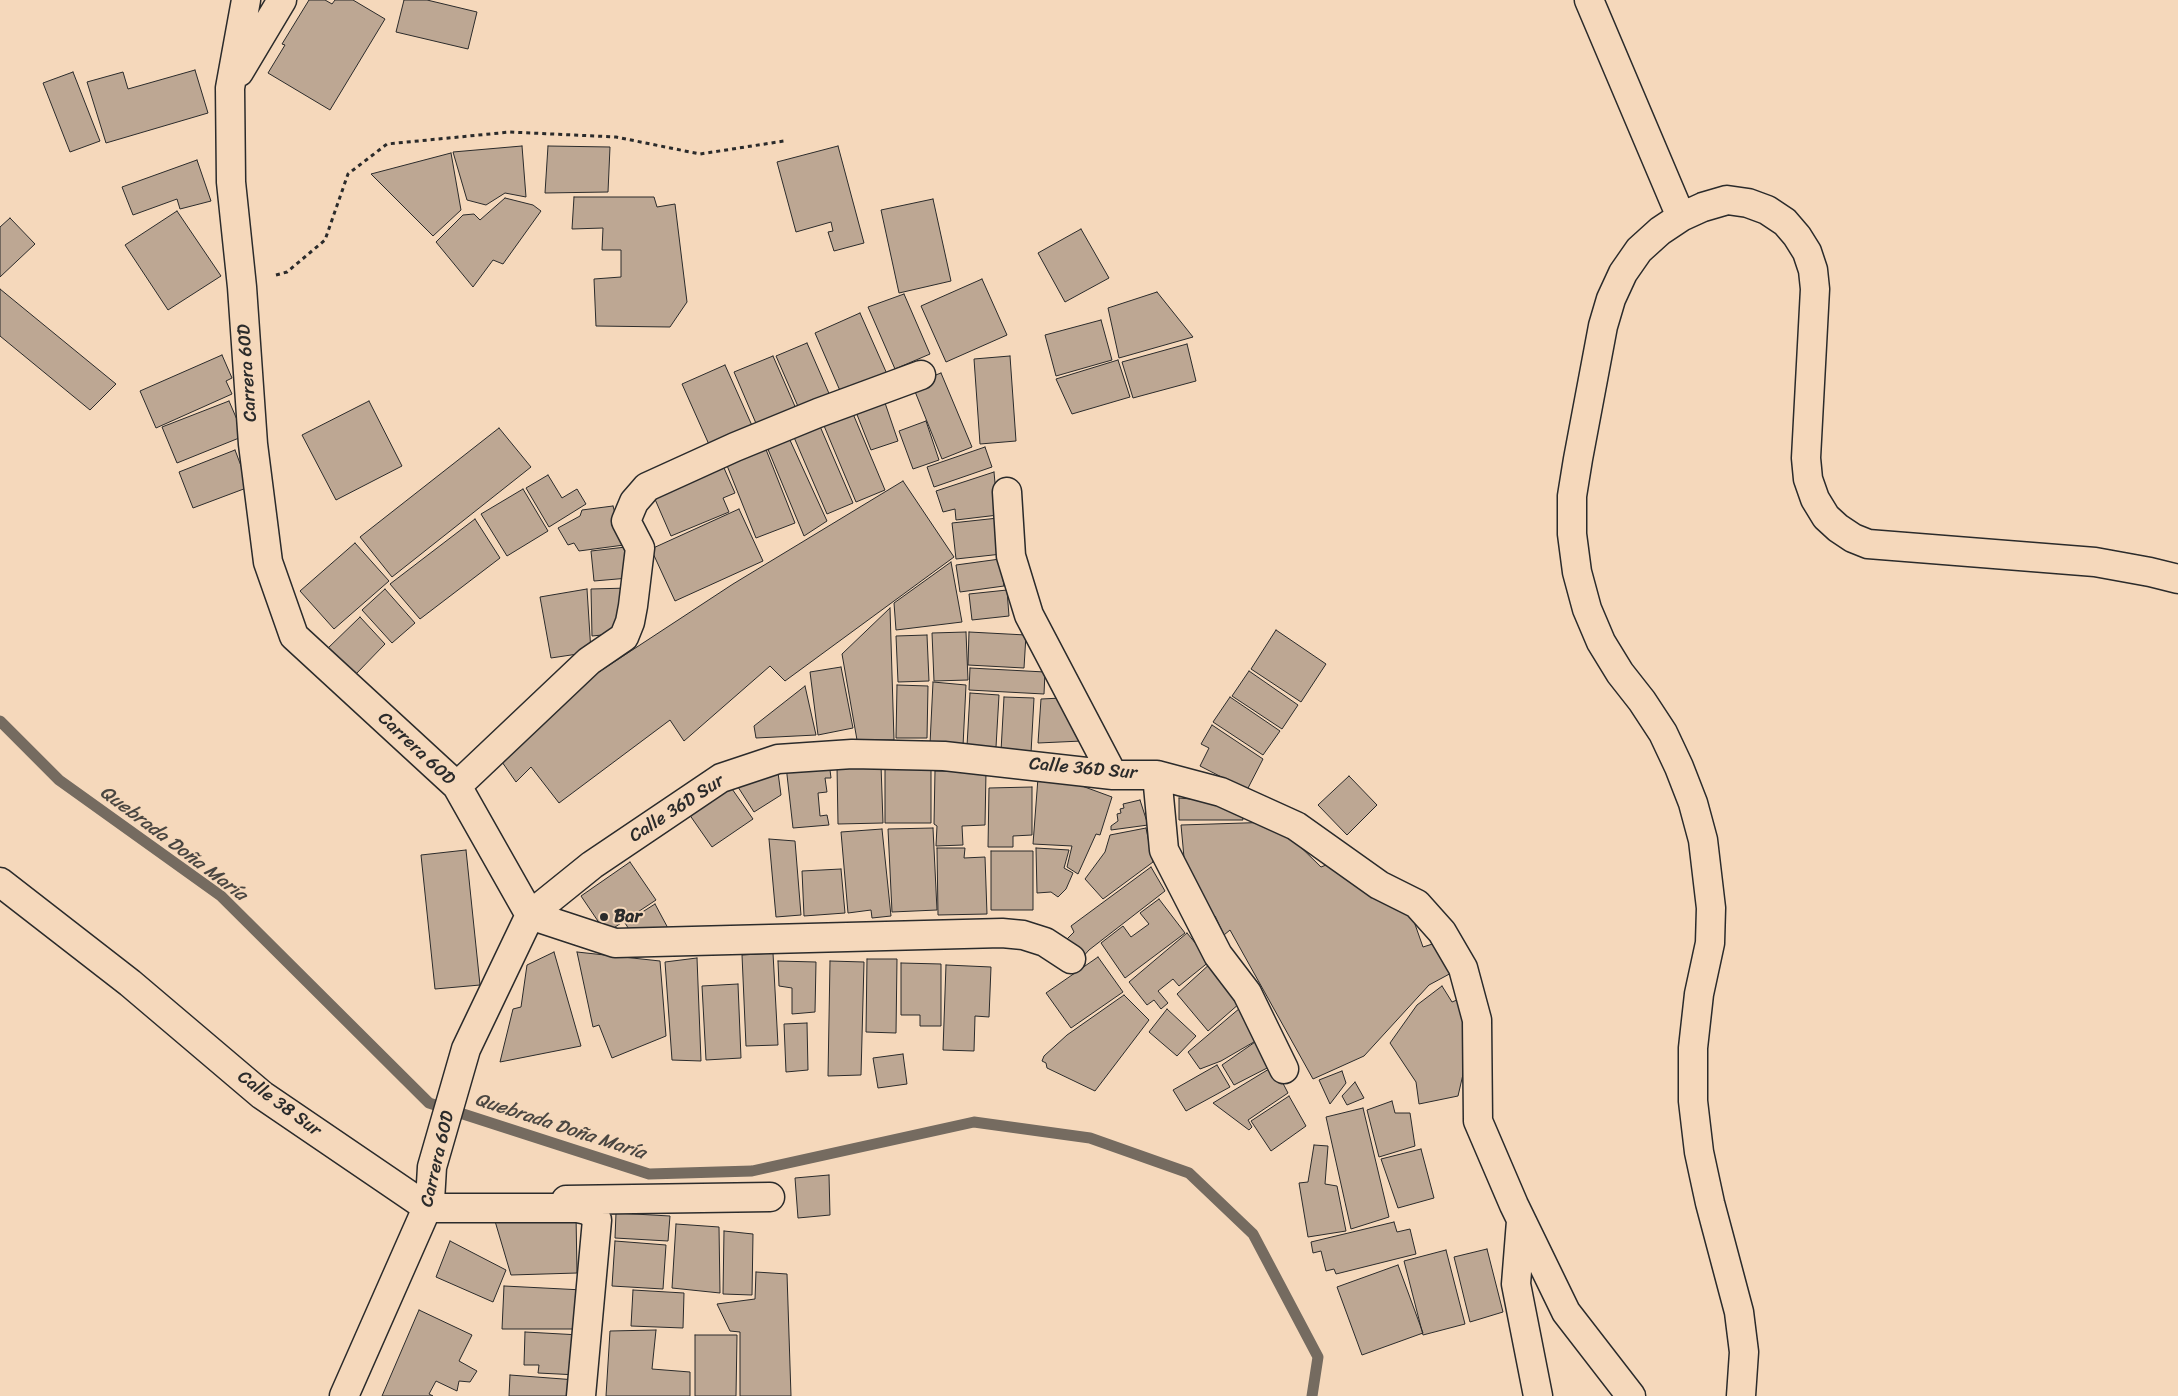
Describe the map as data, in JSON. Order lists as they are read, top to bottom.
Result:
{
  "streets": {
    "street": ["Carrera 60D", "Calle 36D Sur", "Calle 38 Sur"]
  },
  "crossings": [
    ["Carrera 60D", "Calle 36D Sur"],
    ["Carrera 60D", "Calle 38 Sur"]
  ],
  "water": ["Quebrada Doña María"],
  "places": ["Bar"]
}
